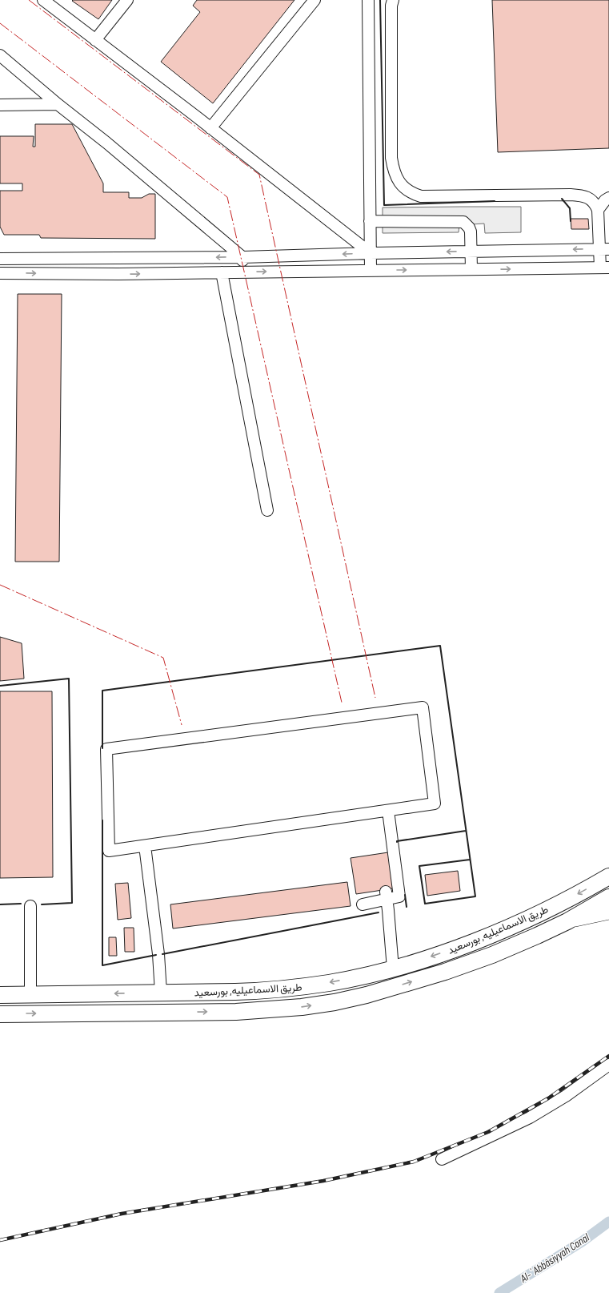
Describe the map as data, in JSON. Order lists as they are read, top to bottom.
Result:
{
  "streets": {
    "highway": ["طريق الاسماعيليه, بورسعيد"]
  },
  "water": ["Al-ʿAbbāsiyyah Canal"]
}
